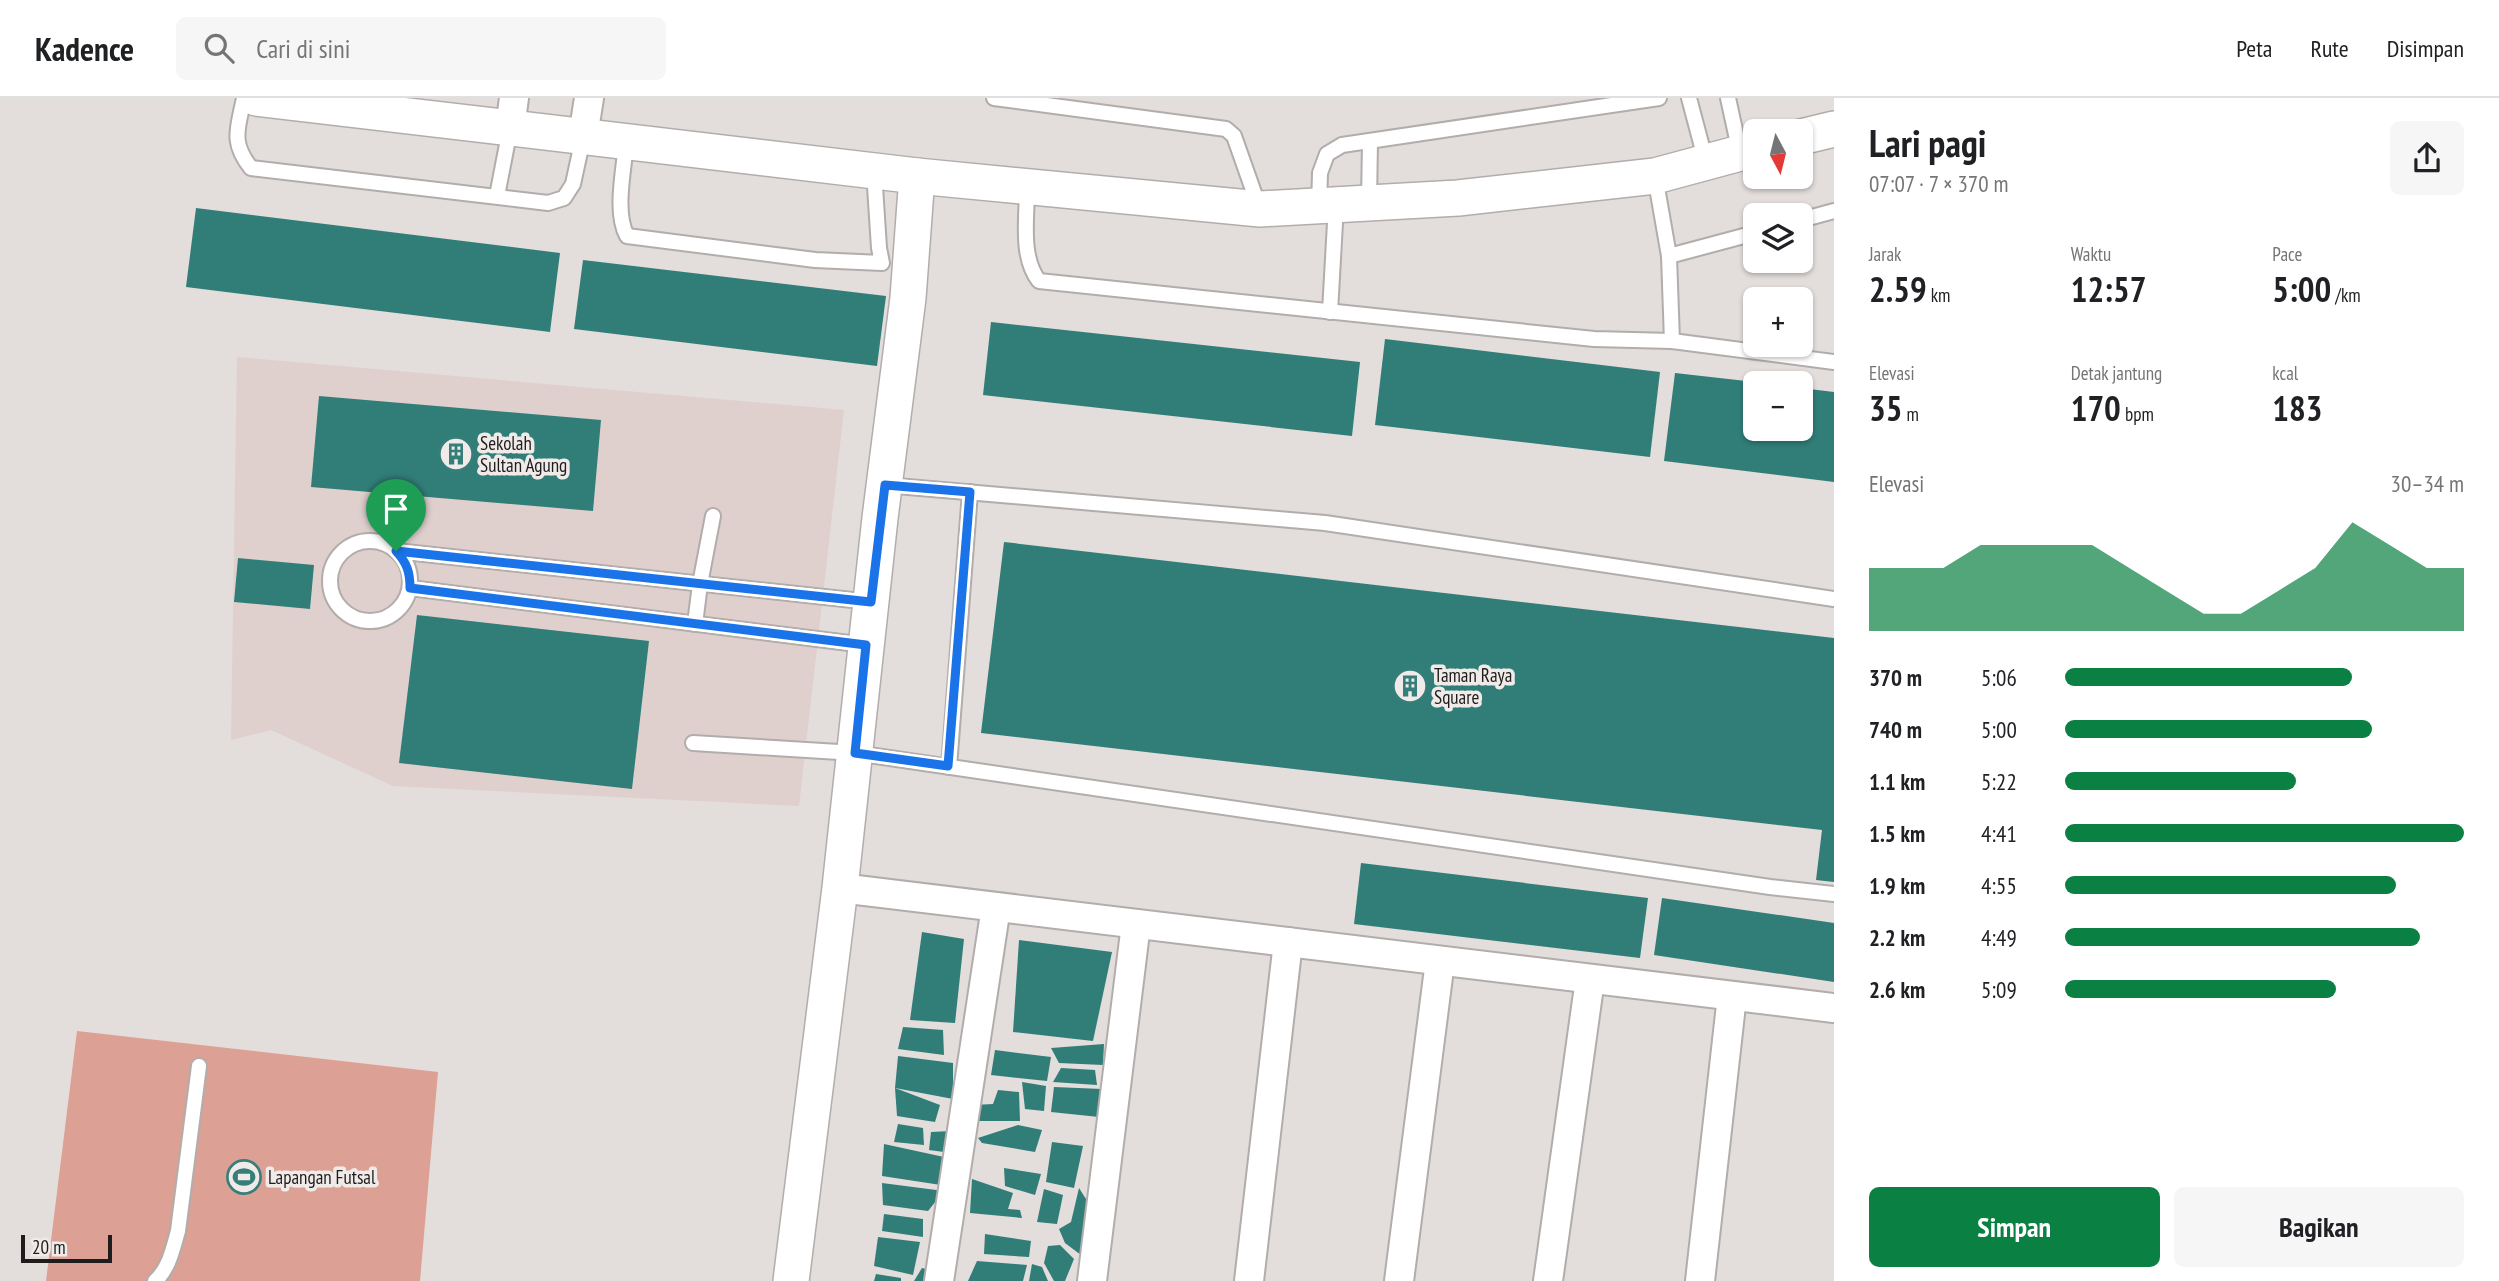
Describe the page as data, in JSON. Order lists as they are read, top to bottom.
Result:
{
  "places": {
    "building": ["Sekolah Sultan Agung", "Taman Raya Square"],
    "sports": ["Lapangan Futsal"]
  },
  "scale_bar": "20 m",
  "north": "bottom",
  "page": {
    "header": "Kadence",
    "search": "Cari di sini",
    "nav": ["Peta", "Rute", "Disimpan"],
    "heading": ["Lari pagi", "07:07 · 7 × 370 m"],
    "map_buttons": ["+", "−"],
    "stats": [
      ["Jarak", "2.59 km"],
      ["Waktu", "12:57"],
      ["Pace", "5:00 /km"],
      ["Elevasi", "35 m"],
      ["Detak jantung", "170 bpm"],
      ["kcal", "183"]
    ],
    "chart": ["Elevasi", "30–34 m"],
    "list": [
      {
        "name": "370 m",
        "note": "5:06"
      },
      {
        "name": "740 m",
        "note": "5:00"
      },
      {
        "name": "1.1 km",
        "note": "5:22"
      },
      {
        "name": "1.5 km",
        "note": "4:41"
      },
      {
        "name": "1.9 km",
        "note": "4:55"
      },
      {
        "name": "2.2 km",
        "note": "4:49"
      },
      {
        "name": "2.6 km",
        "note": "5:09"
      }
    ],
    "buttons": ["Simpan", "Bagikan"],
    "scale": "20 m"
  }
}
